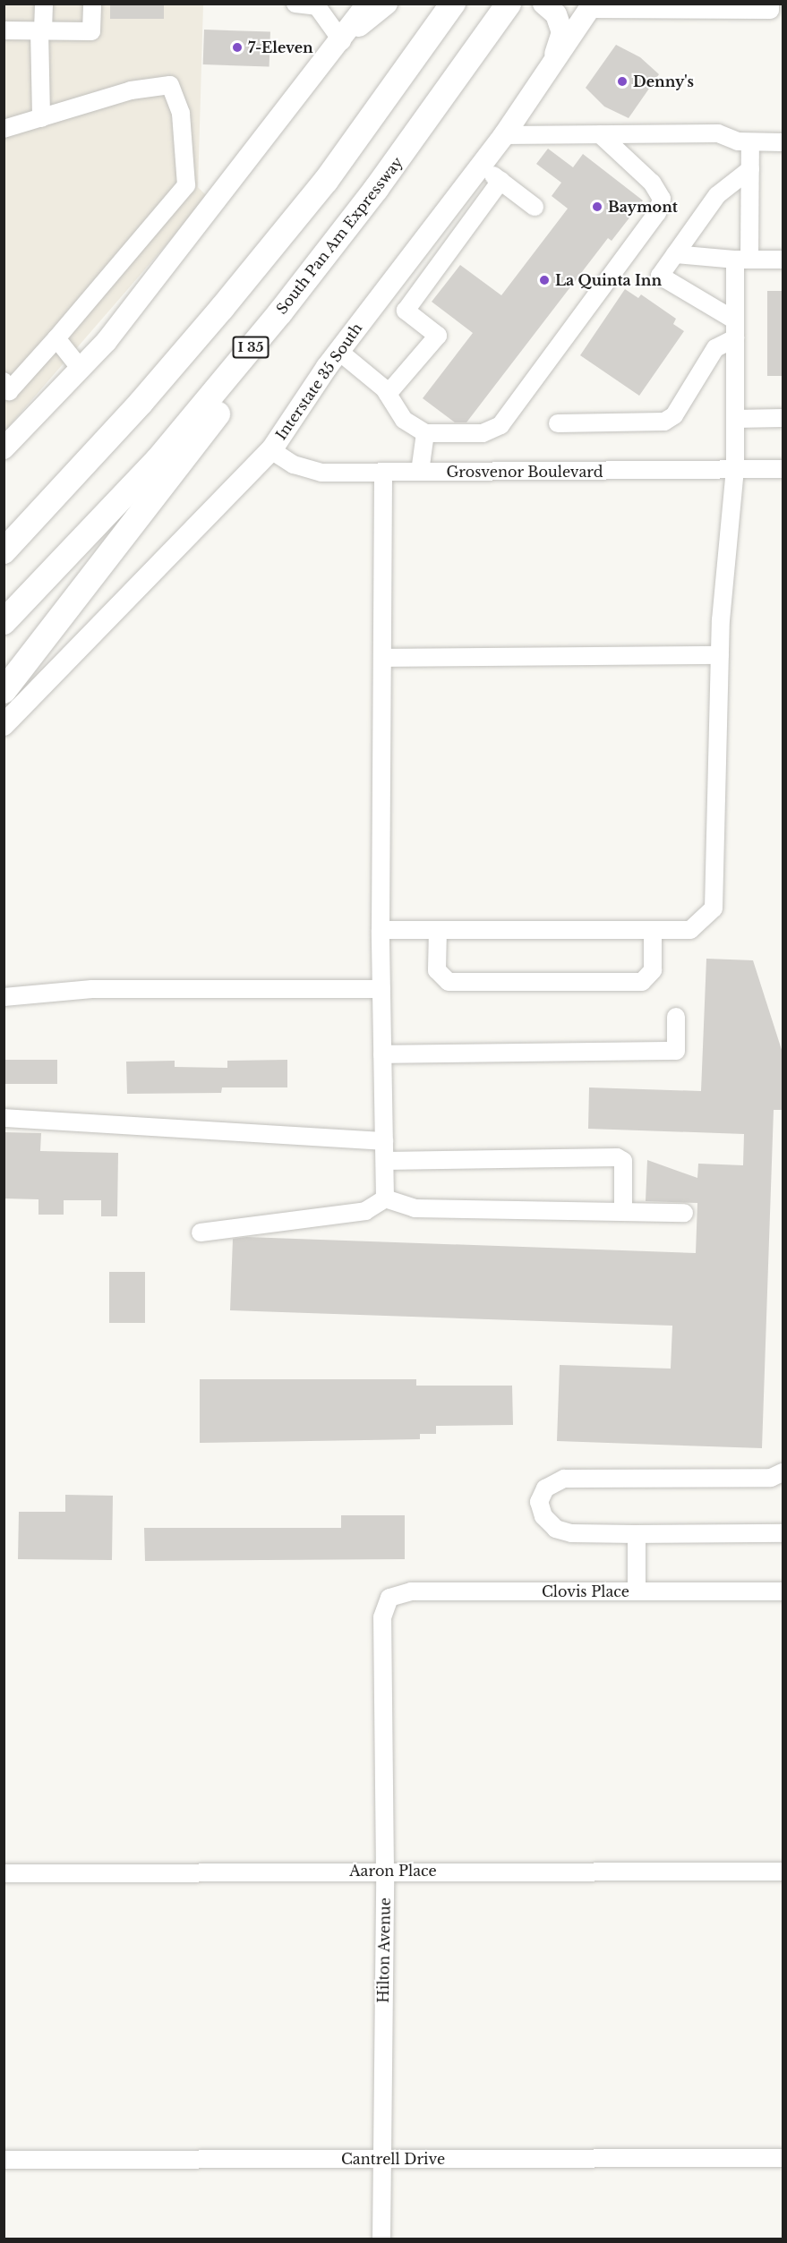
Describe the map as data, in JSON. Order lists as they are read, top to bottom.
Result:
{
  "streets": {
    "highway": ["South Pan Am Expressway", "I 35"],
    "main road": ["Interstate 35 South"],
    "street": [
      "Grosvenor Boulevard",
      "Clovis Place",
      "Aaron Place",
      "Hilton Avenue",
      "Cantrell Drive"
    ]
  },
  "crossings": [
    ["Interstate 35 South", "Grosvenor Boulevard"],
    ["Clovis Place", "Hilton Avenue"],
    ["Aaron Place", "Hilton Avenue"],
    ["Hilton Avenue", "Cantrell Drive"]
  ],
  "places": [
    "7-Eleven",
    "Denny's",
    "Baymont",
    "La Quinta Inn"
  ]
}
